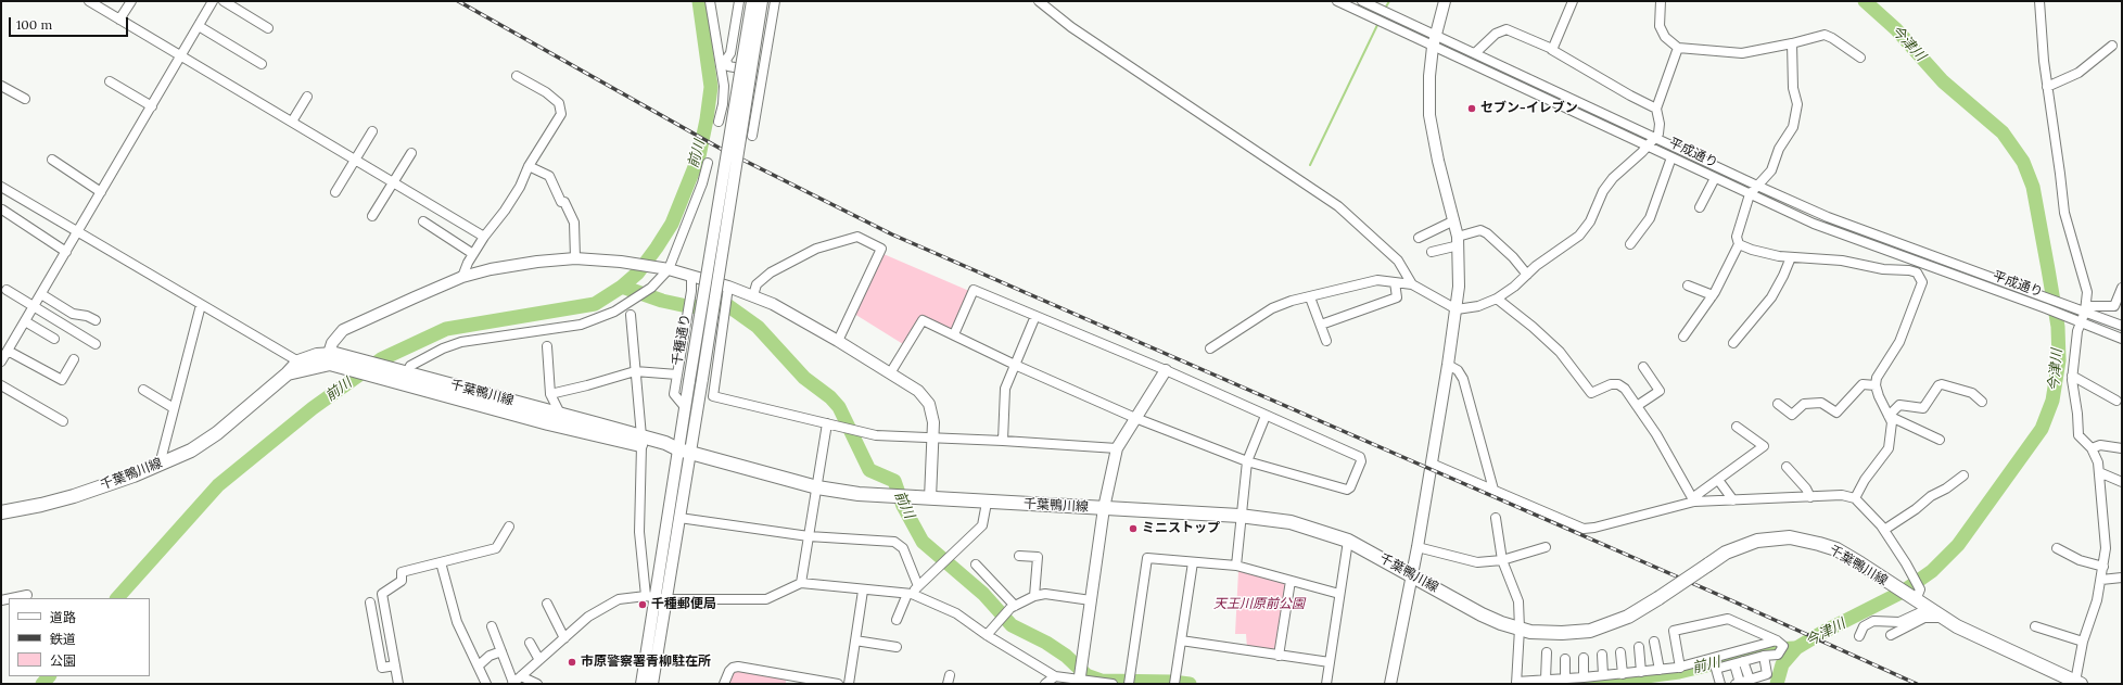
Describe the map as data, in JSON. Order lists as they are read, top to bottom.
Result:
{
  "streets": {
    "main road": ["千葉鴨川線"],
    "street": ["平成通り", "千種通り"]
  },
  "crossings": [
    ["千種通り", "千葉鴨川線"]
  ],
  "water": ["今津川", "前川"],
  "parks": ["天王川原前公園"],
  "places": [
    "セブン-イレブン",
    "ミニストップ",
    "千種郵便局",
    "市原警察署青柳駐在所"
  ],
  "legend": ["道路", "鉄道", "公園"],
  "scale_bar": "100 m"
}
